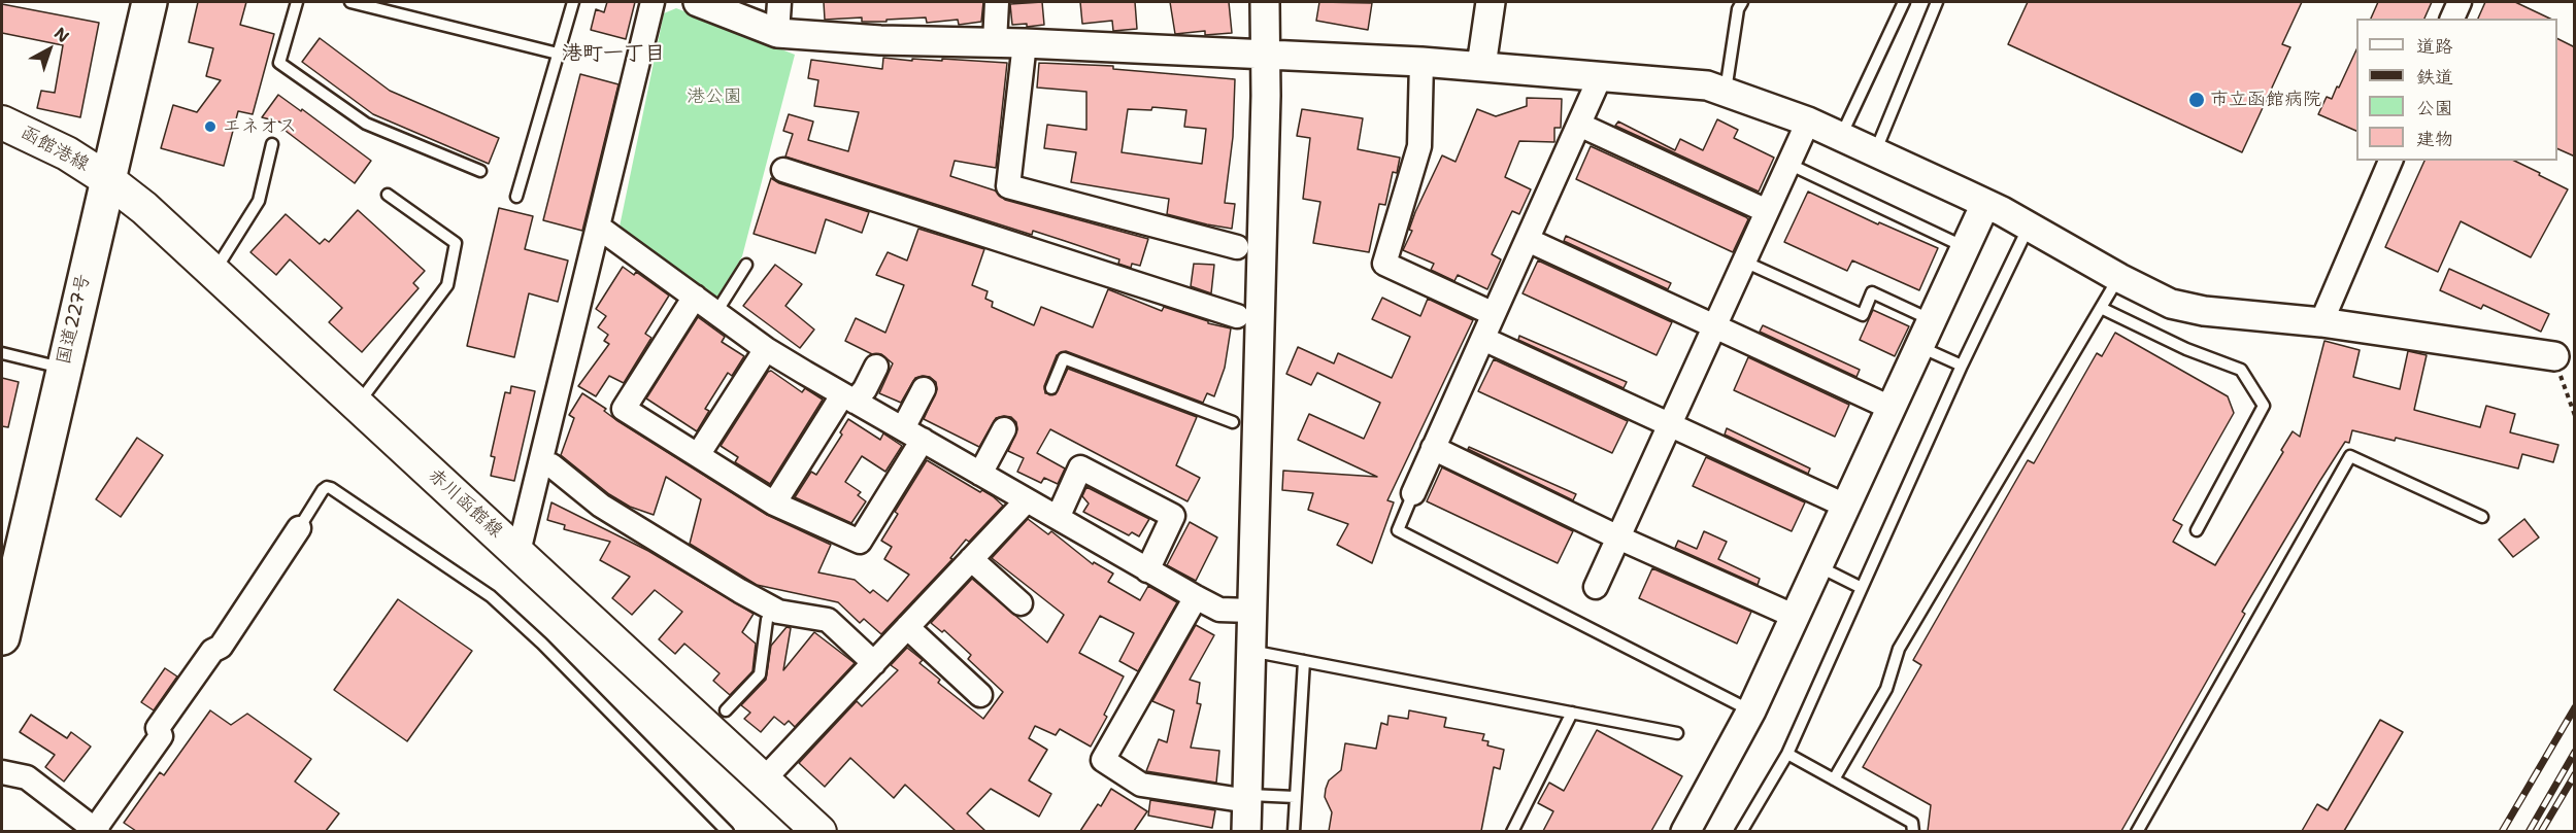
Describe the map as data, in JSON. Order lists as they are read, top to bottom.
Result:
{
  "streets": {
    "highway": ["国道227号"],
    "main road": ["函館港線", "赤川函館線"]
  },
  "crossings": [
    ["函館港線", "国道227号"],
    ["函館港線", "赤川函館線"],
    ["国道227号", "赤川函館線"]
  ],
  "districts": ["港町一丁目"],
  "parks": ["港公園"],
  "places": ["市立函館病院", "エネオス"],
  "legend": [
    "道路",
    "鉄道",
    "公園",
    "建物"
  ],
  "north": "top right"
}
